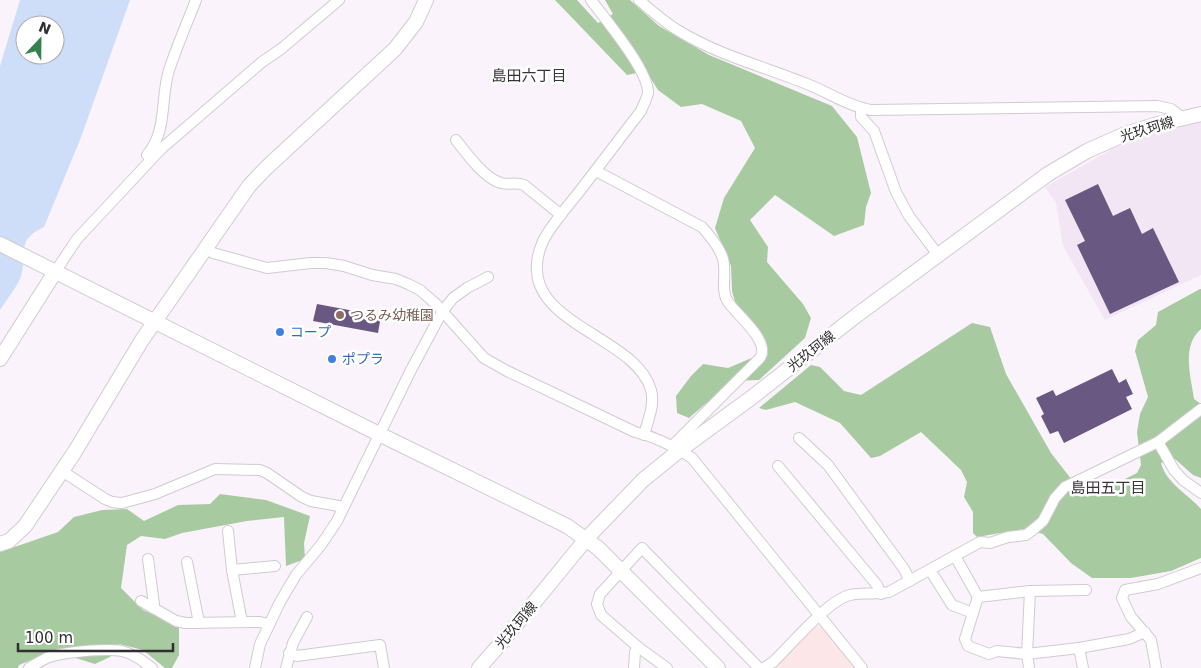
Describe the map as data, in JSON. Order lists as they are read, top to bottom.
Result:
{
  "streets": {
    "street": ["光玖珂線"]
  },
  "districts": ["島田六丁目", "島田五丁目"],
  "places": ["つるみ幼稚園", "コープ", "ポプラ"],
  "scale_bar": "100 m",
  "north": "top"
}
